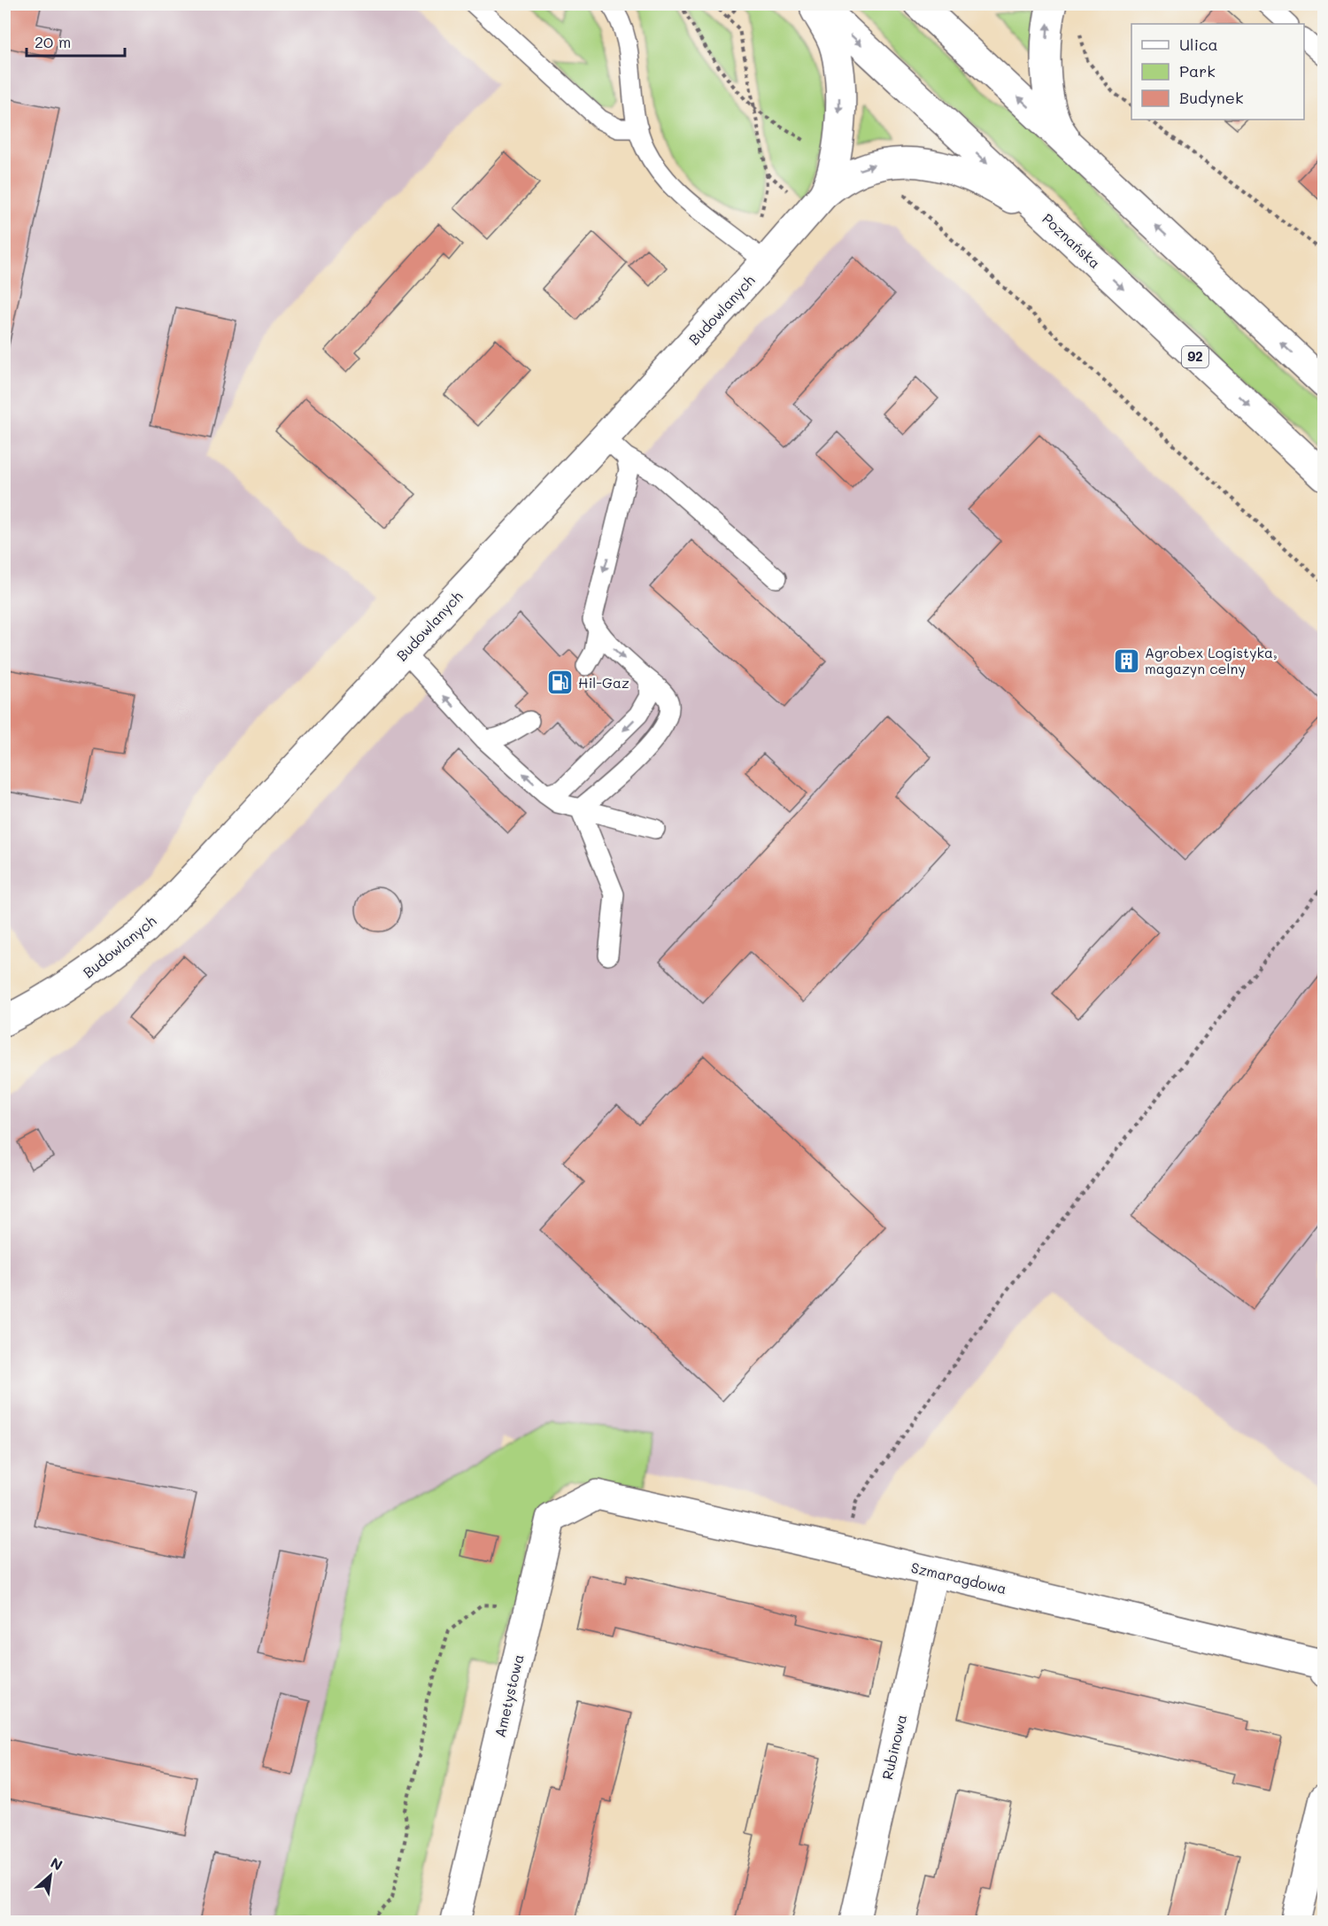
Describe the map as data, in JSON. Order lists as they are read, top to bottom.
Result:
{
  "streets": {
    "street": [
      "Poznańska",
      "Budowlanych",
      "92",
      "Szmaragdowa",
      "Ametystowa",
      "Rubinowa"
    ]
  },
  "crossings": [
    ["Szmaragdowa", "Ametystowa"],
    ["Szmaragdowa", "Rubinowa"]
  ],
  "places": {
    "building": ["Agrobex Logistyka, magazyn celny"],
    "fuel station": ["Hil-Gaz"]
  },
  "legend": ["Ulica", "Park", "Budynek"],
  "scale_bar": "20 m",
  "north": "top right"
}
